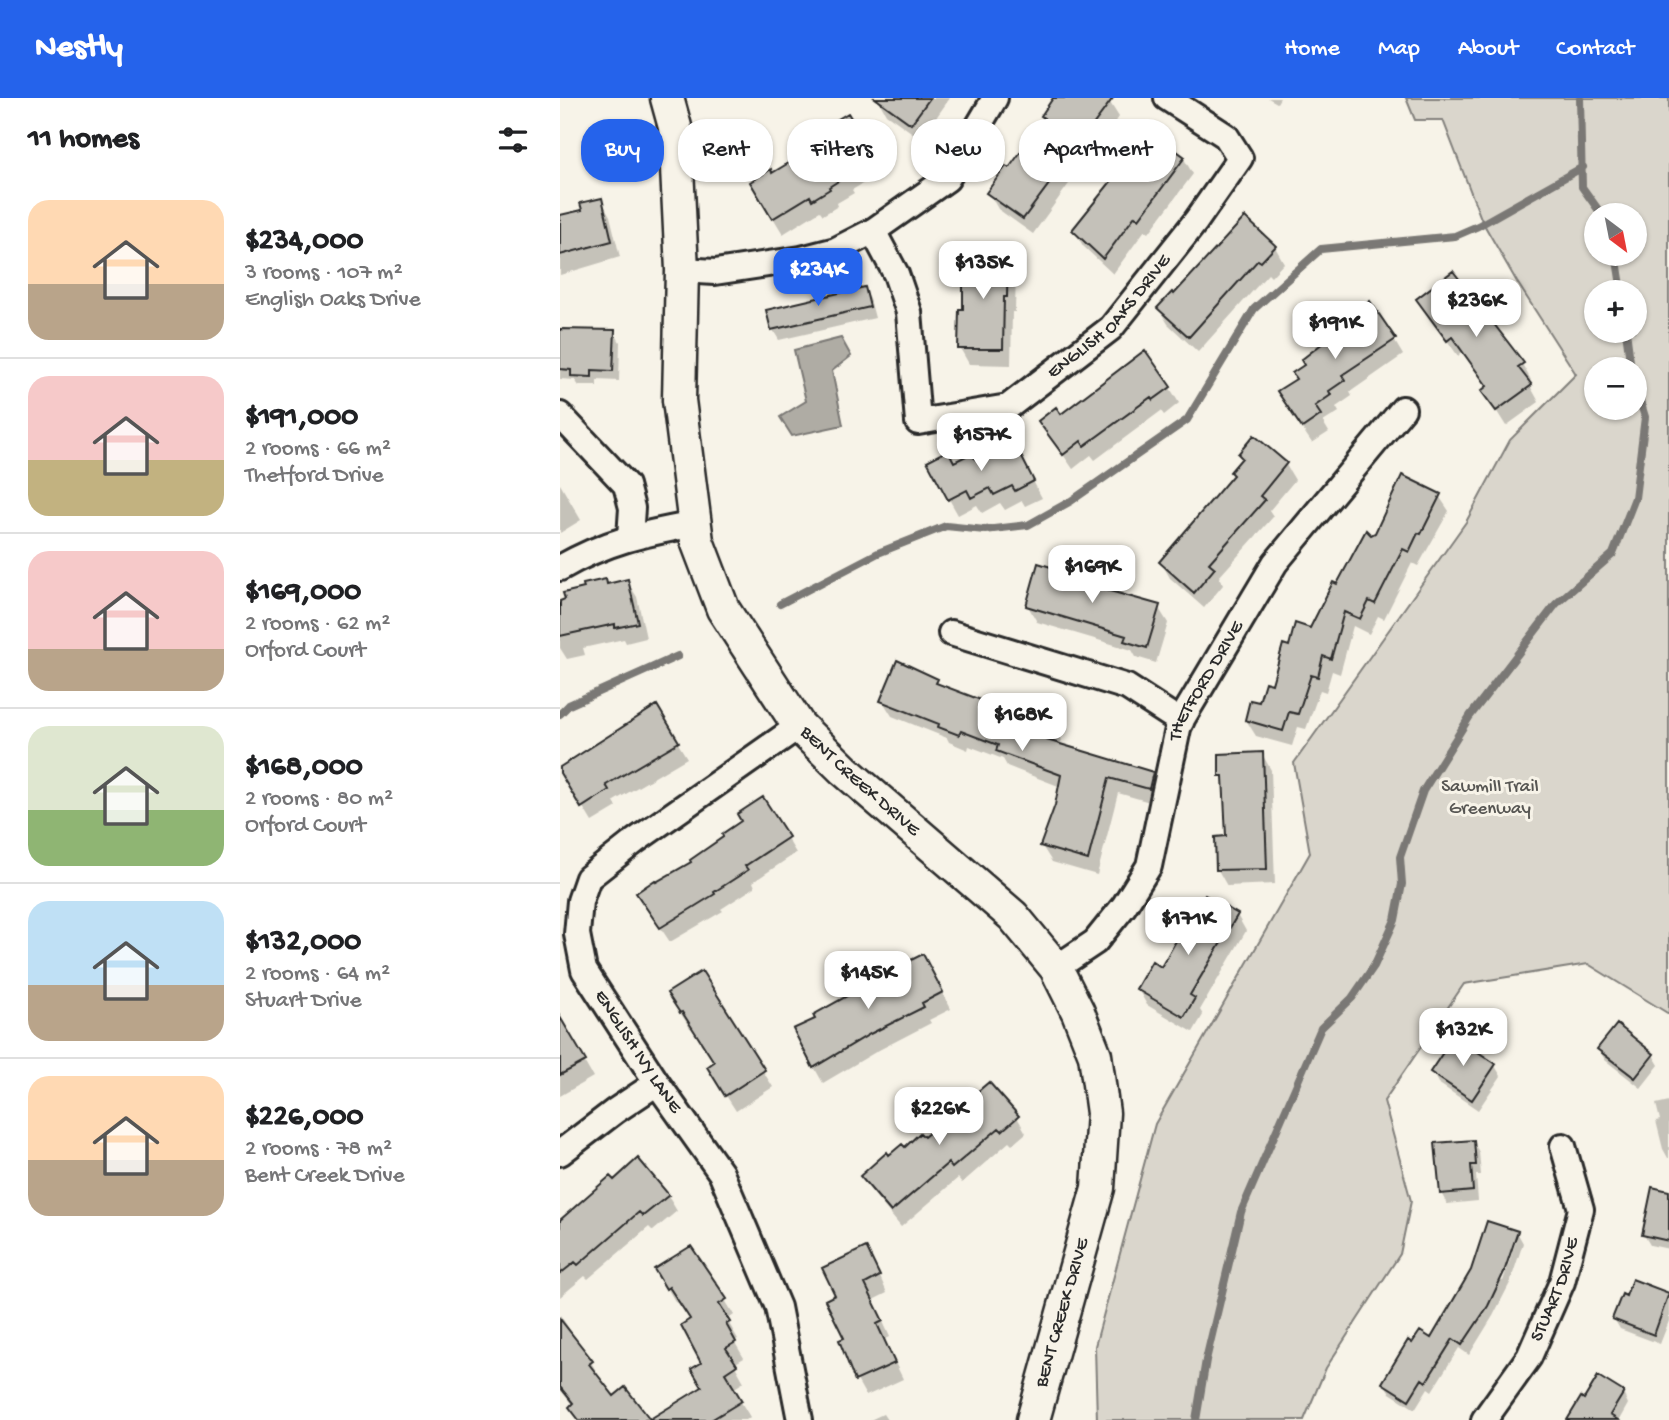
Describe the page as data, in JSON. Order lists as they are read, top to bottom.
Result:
{
  "streets": {
    "street": [
      "ENGLISH OAKS DRIVE",
      "THETFORD DRIVE",
      "BENT CREEK DRIVE",
      "ENGLISH IVY LANE",
      "STUART DRIVE"
    ]
  },
  "crossings": [
    ["THETFORD DRIVE", "BENT CREEK DRIVE"],
    ["BENT CREEK DRIVE", "ENGLISH IVY LANE"]
  ],
  "parks": ["Sawmill Trail Greenway"],
  "north": "bottom right",
  "page": {
    "header": "Nestly",
    "nav": [
      "Home",
      "Map",
      "About",
      "Contact"
    ],
    "heading": "11 homes",
    "chip": [
      "Buy",
      "Rent",
      "Filters",
      "New",
      "Apartment"
    ],
    "list": [
      {
        "name": "$234,000",
        "note": "3 rooms · 107 m² · English Oaks Drive"
      },
      {
        "name": "$191,000",
        "note": "2 rooms · 66 m² · Thetford Drive"
      },
      {
        "name": "$169,000",
        "note": "2 rooms · 62 m² · Orford Court"
      },
      {
        "name": "$168,000",
        "note": "2 rooms · 80 m² · Orford Court"
      },
      {
        "name": "$132,000",
        "note": "2 rooms · 64 m² · Stuart Drive"
      },
      {
        "name": "$226,000",
        "note": "2 rooms · 78 m² · Bent Creek Drive"
      }
    ],
    "map_buttons": ["+", "−"],
    "price": [
      "$135K",
      "$234K",
      "$236K",
      "$191K",
      "$157K",
      "$169K",
      "$168K",
      "$171K",
      "$145K",
      "$132K",
      "$226K"
    ]
  }
}
